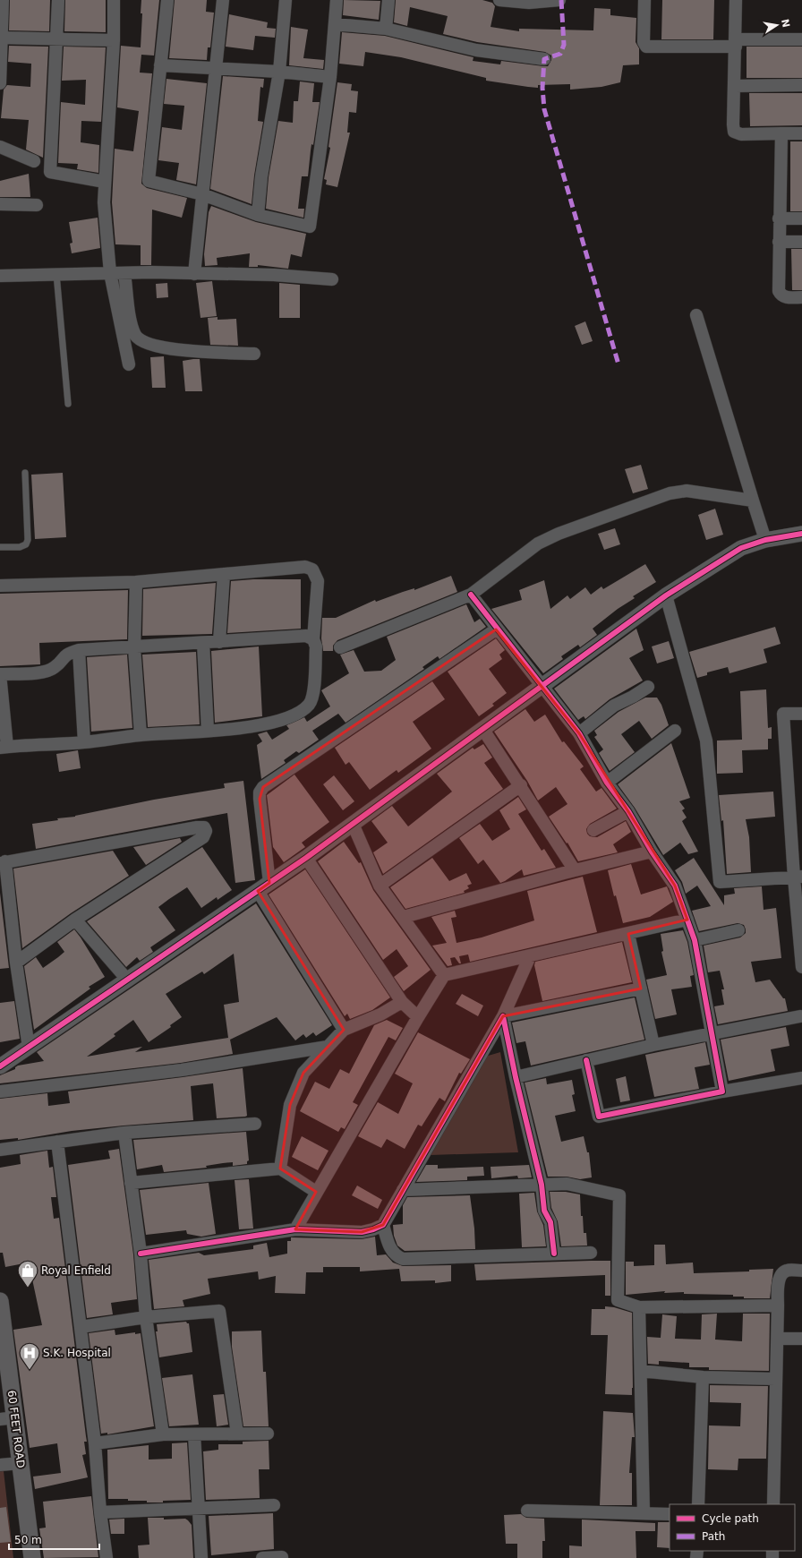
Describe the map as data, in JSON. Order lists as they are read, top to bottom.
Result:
{
  "streets": {
    "main road": ["60 FEET ROAD"]
  },
  "places": {
    "shop": ["Royal Enfield"],
    "hospital": ["S.K. Hospital"]
  },
  "legend": ["Cycle path", "Path"],
  "scale_bar": "50 m",
  "north": "right"
}
